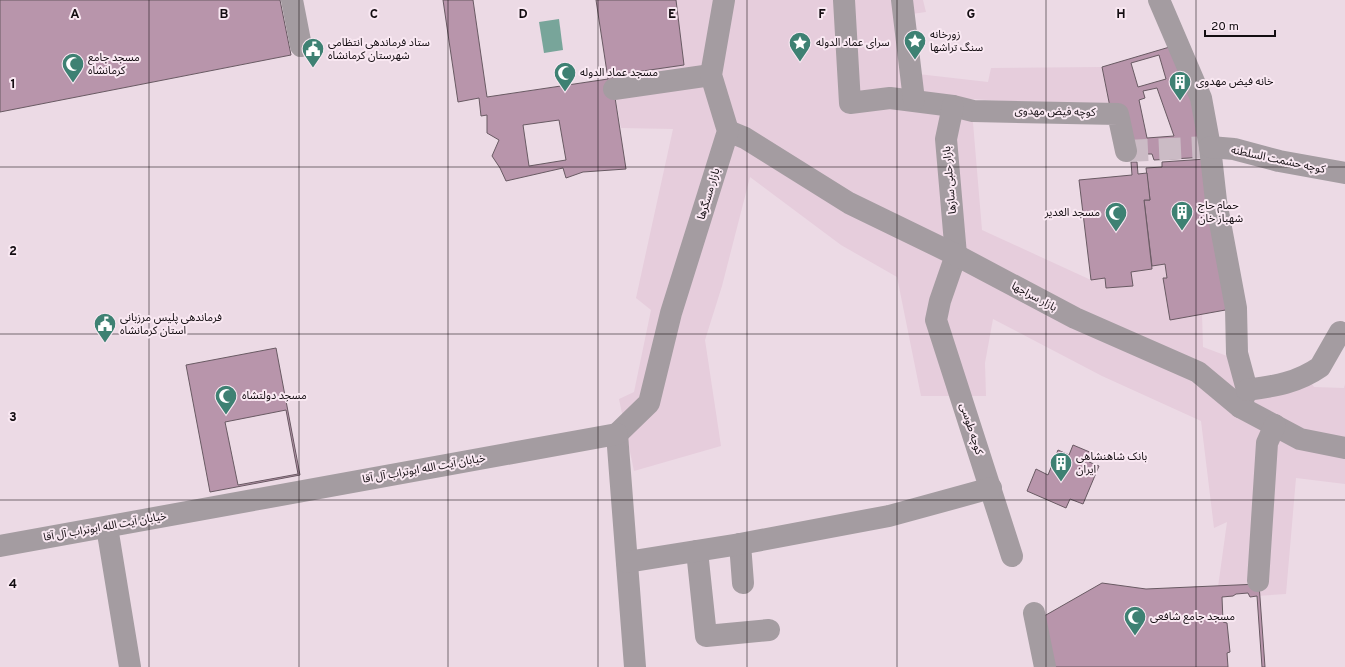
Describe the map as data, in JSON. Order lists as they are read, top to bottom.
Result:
{
  "streets": {
    "street": [
      "کوچه فیض مهدوی",
      "کوچه حشمت السلطنه",
      "بازار حلبی سازها",
      "بازار مسگرها",
      "بازار سراجها",
      "کوچه طوسی",
      "خیابان آیت الله ابوتراب آل آقا"
    ]
  },
  "crossings": [
    ["کوچه فیض مهدوی", "بازار حلبی سازها"],
    ["بازار حلبی سازها", "بازار سراجها"],
    ["بازار حلبی سازها", "کوچه طوسی"],
    ["بازار مسگرها", "بازار سراجها"],
    ["بازار مسگرها", "خیابان آیت الله ابوتراب آل آقا"],
    ["بازار سراجها", "کوچه طوسی"]
  ],
  "places": {
    "place": ["زورخانه سنگ تراشها", "سرای عماد الدوله"],
    "public building": ["ستاد فرماندهی انتظامی شهرستان کرمانشاه", "فرماندهی پلیس مرزبانی استان کرمانشاه"],
    "mosque": [
      "مسجد جامع کرمانشاه",
      "مسجد عماد الدوله",
      "مسجد الغدیر",
      "مسجد دولتشاه",
      "مسجد جامع شافعی"
    ],
    "building": ["خانه فیض مهدوی", "حمام حاج شهباز خان", "بانک شاهنشاهی ایران"]
  },
  "scale_bar": "20 m",
  "grid": {
    "columns": [
      "A",
      "B",
      "C",
      "D",
      "E",
      "F",
      "G",
      "H"
    ],
    "rows": [
      "1",
      "2",
      "3",
      "4"
    ]
  }
}
